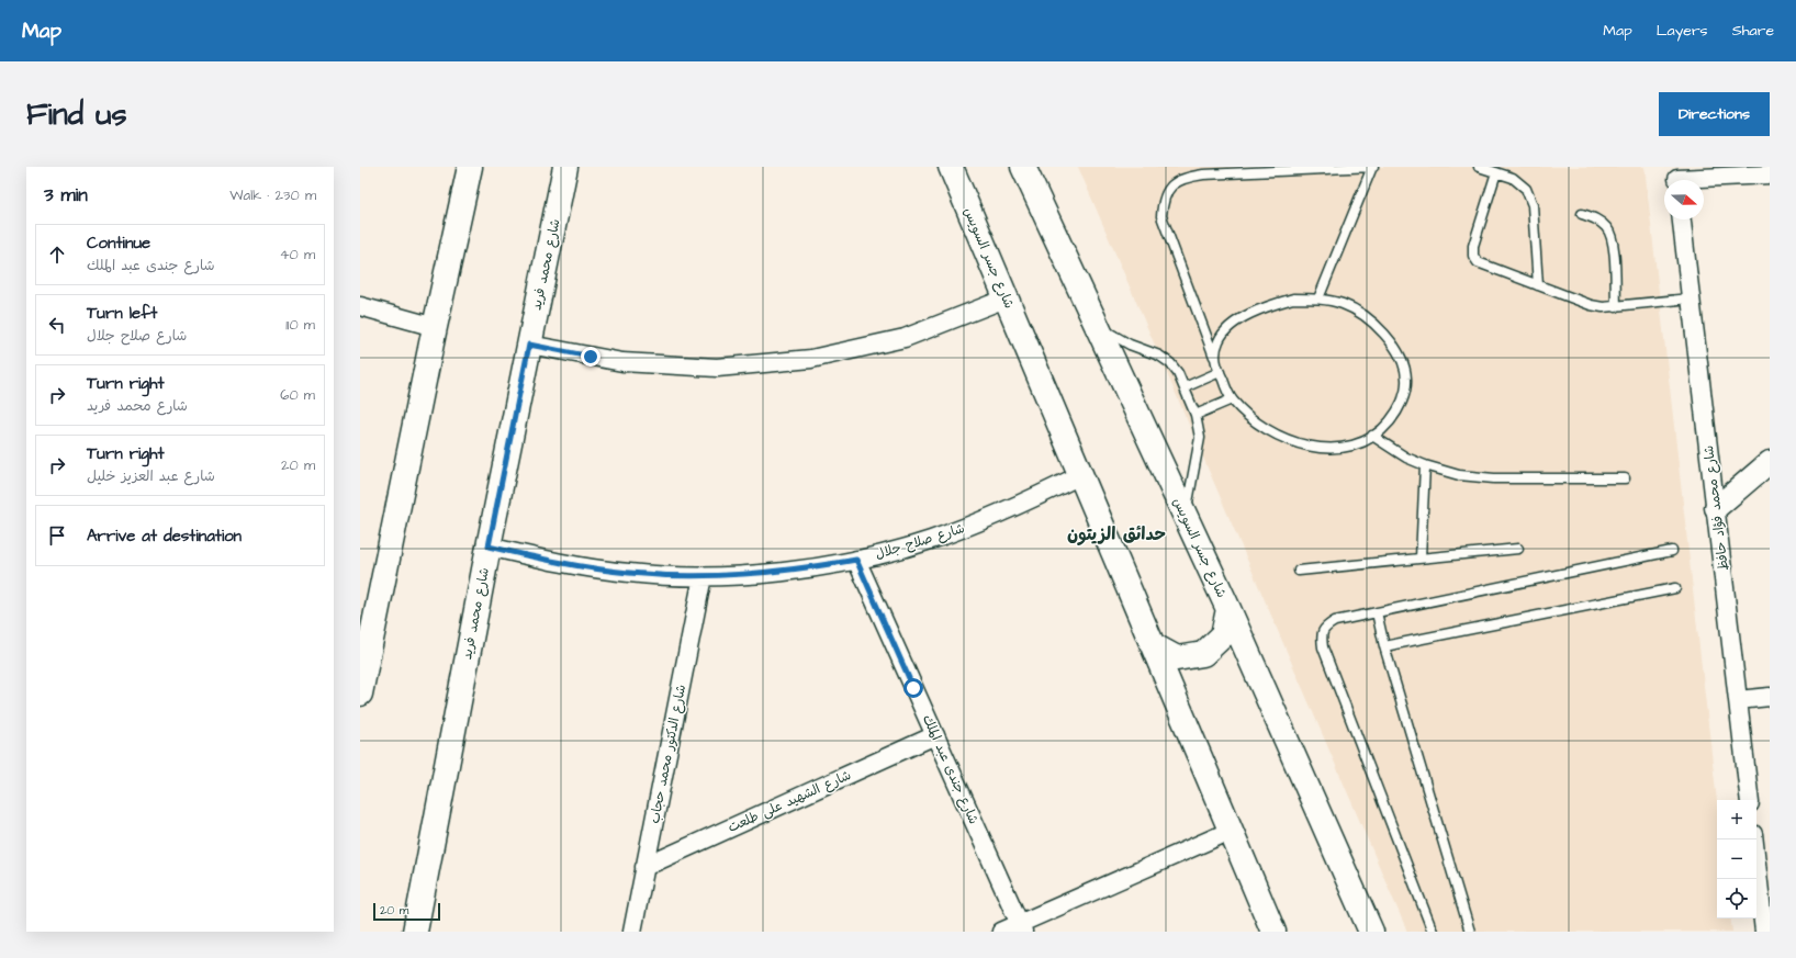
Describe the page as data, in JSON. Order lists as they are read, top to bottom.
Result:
{
  "streets": {
    "main road": ["شارع جسر السويس", "شارع محمد فريد"],
    "street": [
      "شارع محمد فؤاد حافظ",
      "شارع صلاح جلال",
      "شارع الدكتور محمد حجاب",
      "شارع جندى عبد الملك",
      "شارع الشهيد على طلعت"
    ]
  },
  "crossings": [
    ["شارع جسر السويس", "شارع صلاح جلال"],
    ["شارع محمد فريد", "شارع صلاح جلال"],
    ["شارع صلاح جلال", "شارع الدكتور محمد حجاب"],
    ["شارع صلاح جلال", "شارع جندى عبد الملك"],
    ["شارع الدكتور محمد حجاب", "شارع الشهيد على طلعت"],
    ["شارع جندى عبد الملك", "شارع الشهيد على طلعت"]
  ],
  "districts": ["حدائق الزيتون"],
  "scale_bar": "20 m",
  "north": "right",
  "page": {
    "header": "Map",
    "nav": ["Map", "Layers", "Share"],
    "buttons": "Directions",
    "title": "Find us",
    "heading": ["3 min", "Walk · 230 m"],
    "list": [
      ["Continue", "شارع جندى عبد الملك", "40 m"],
      ["Turn left", "شارع صلاح جلال", "110 m"],
      ["Turn right", "شارع محمد فريد", "60 m"],
      ["Turn right", "شارع عبد العزيز خليل", "20 m"],
      "Arrive at destination"
    ],
    "map_buttons": ["+", "−"],
    "scale": "20 m"
  }
}
